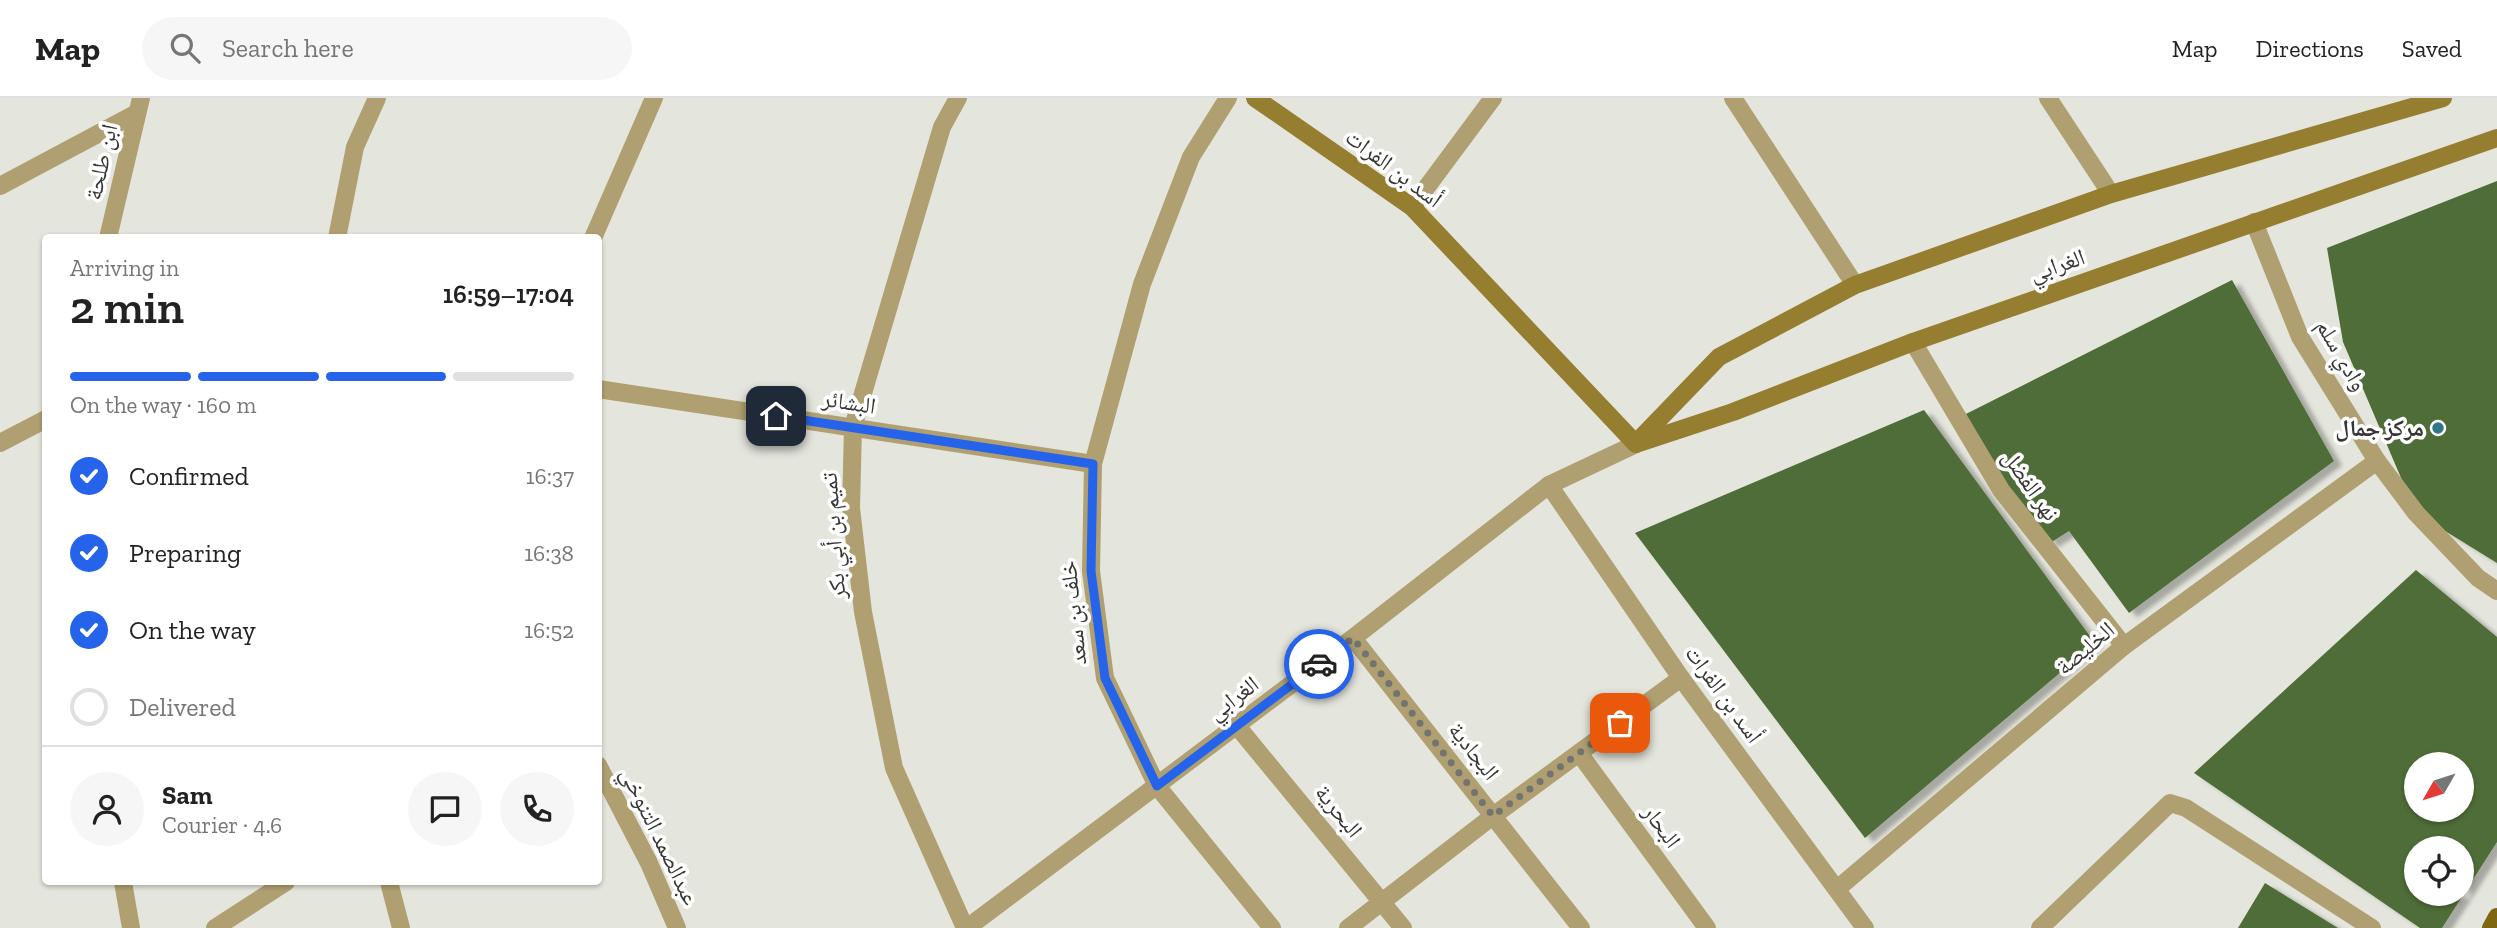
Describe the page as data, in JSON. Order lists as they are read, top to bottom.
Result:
{
  "streets": {
    "street": [
      "ابن طلحة",
      "أسد بن الفرات",
      "الغرابي",
      "وادي سلم",
      "البشائر",
      "نهر الفضل",
      "تميم بن أبي بكر",
      "خلف بن سعد",
      "الخليصة",
      "البجادية",
      "البحرية",
      "البحار",
      "عبدالصمد التنوخي"
    ]
  },
  "crossings": [
    ["أسد بن الفرات", "الغرابي"],
    ["أسد بن الفرات", "الخليصة"],
    ["الغرابي", "وادي سلم"],
    ["الغرابي", "نهر الفضل"],
    ["الغرابي", "تميم بن أبي بكر"],
    ["الغرابي", "خلف بن سعد"],
    ["الغرابي", "البجادية"],
    ["الغرابي", "البحرية"],
    ["وادي سلم", "الخليصة"],
    ["البشائر", "تميم بن أبي بكر"],
    ["البشائر", "خلف بن سعد"],
    ["نهر الفضل", "الخليصة"]
  ],
  "places": ["مركز جمال"],
  "north": "bottom left",
  "page": {
    "header": "Map",
    "search": "Search here",
    "nav": ["Map", "Directions", "Saved"],
    "heading": ["2 min", "Arriving in", "16:59–17:04"],
    "panel": ["Sam", "Courier · 4.6"],
    "bar": "On the way · 160 m",
    "list": [
      ["Confirmed", "16:37"],
      ["Preparing", "16:38"],
      ["On the way", "16:52"],
      "Delivered"
    ]
  }
}
